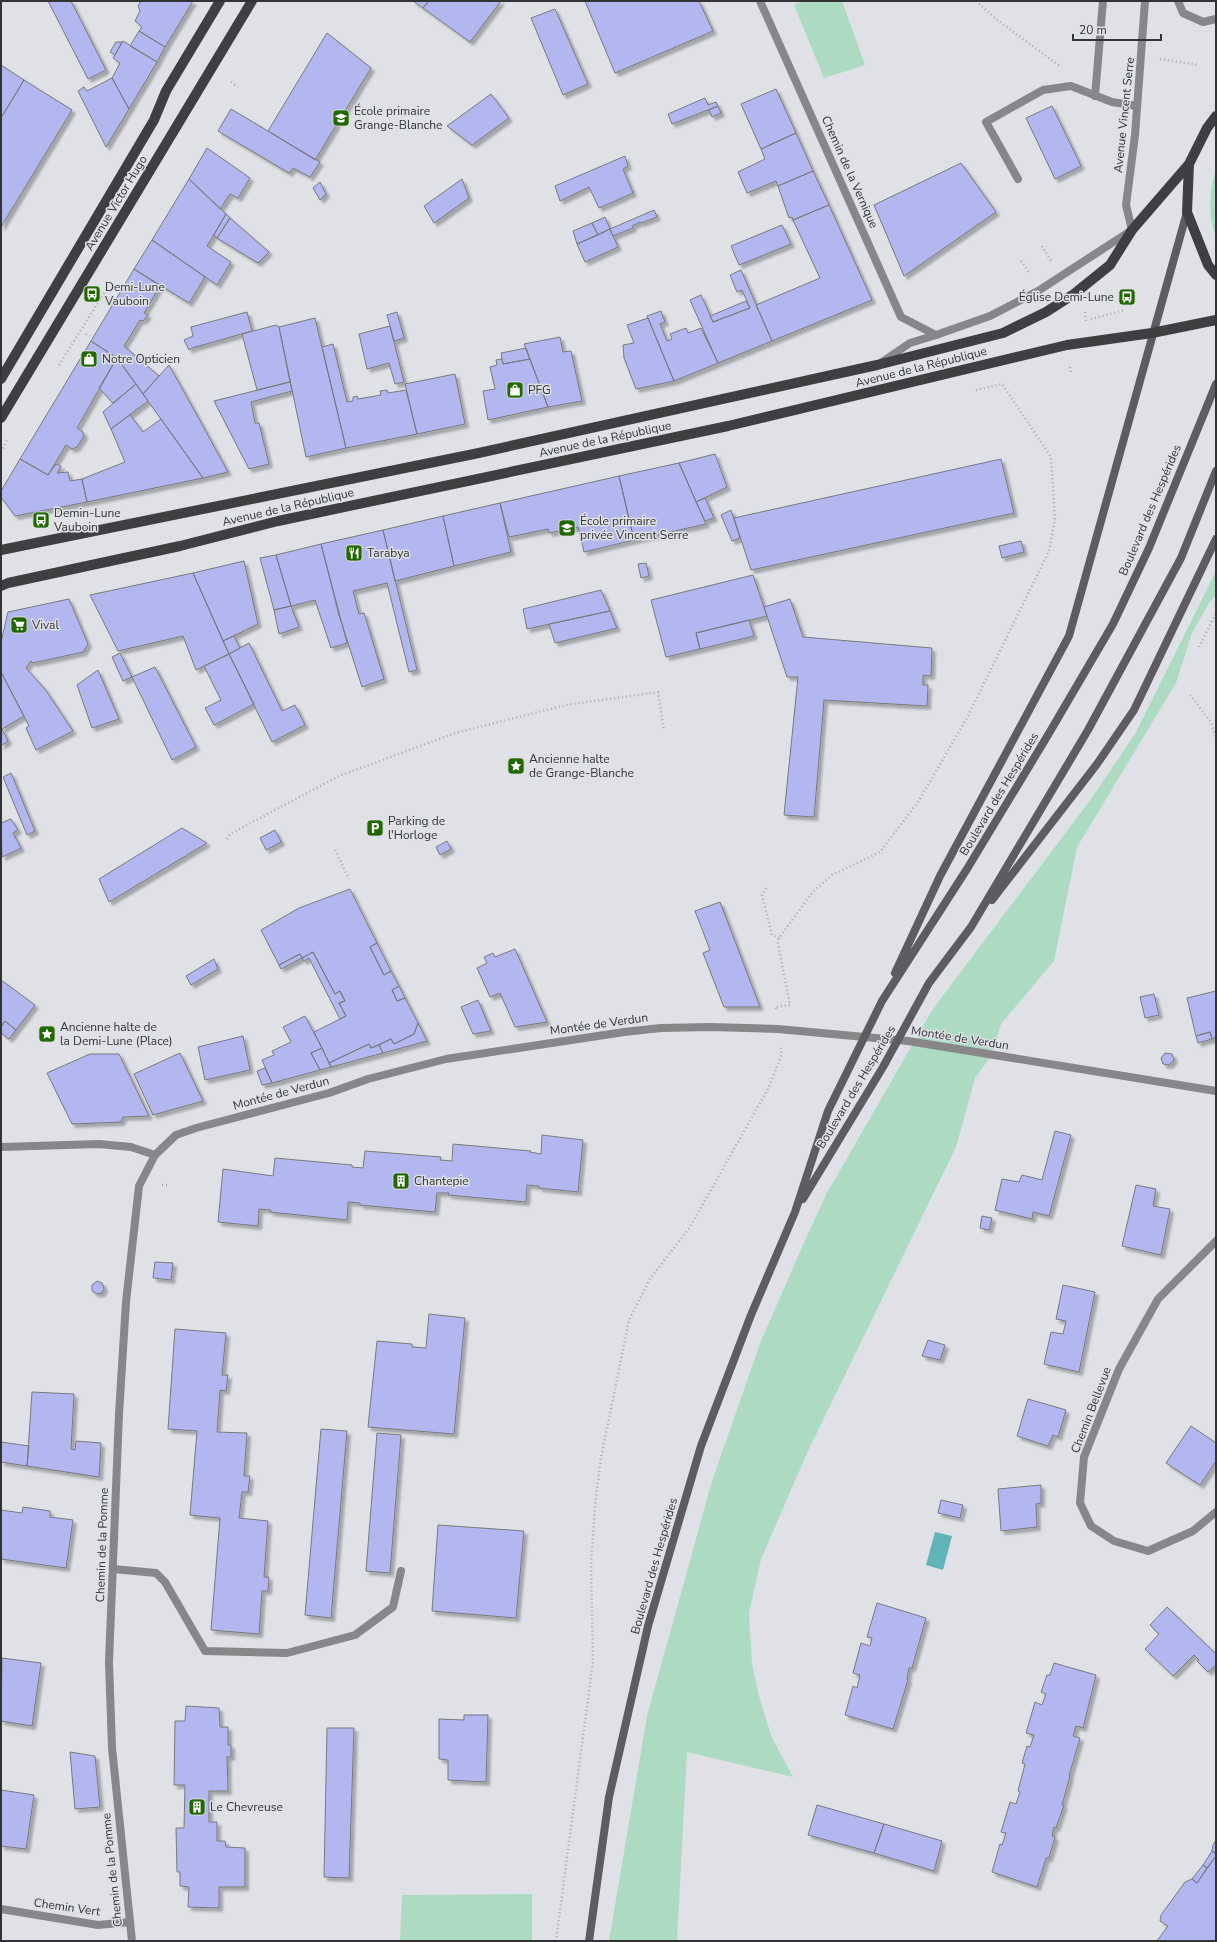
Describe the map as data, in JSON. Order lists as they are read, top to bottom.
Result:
{
  "streets": {
    "main road": ["Avenue Victor Hugo", "Avenue de la République", "Boulevard des Hespérides"],
    "street": [
      "Avenue Vincent Serre",
      "Chemin de la Vernique",
      "Montée de Verdun",
      "Chemin Bellevue",
      "Chemin de la Pomme",
      "Chemin Vert"
    ]
  },
  "crossings": [
    ["Avenue Vincent Serre", "Avenue de la République"],
    ["Chemin de la Vernique", "Avenue de la République"],
    ["Montée de Verdun", "Chemin de la Pomme"],
    ["Chemin de la Pomme", "Chemin Vert"]
  ],
  "places": {
    "school or university": ["École primaire Grange-Blanche", "École primaire privée Vincent Serre"],
    "bus stop": ["Demi-Lune Vauboin", "Église Demi-Lune", "Demin-Lune Vauboin"],
    "shop": ["Notre Opticien", "PFG"],
    "restaurant": ["Tarabya"],
    "supermarket": ["Vival"],
    "place": ["Ancienne halte de Grange-Blanche", "Ancienne halte de la Demi-Lune (Place)"],
    "parking": ["Parking de l'Horloge"],
    "building": ["Chantepie", "Le Chevreuse"]
  },
  "scale_bar": "20 m"
}
